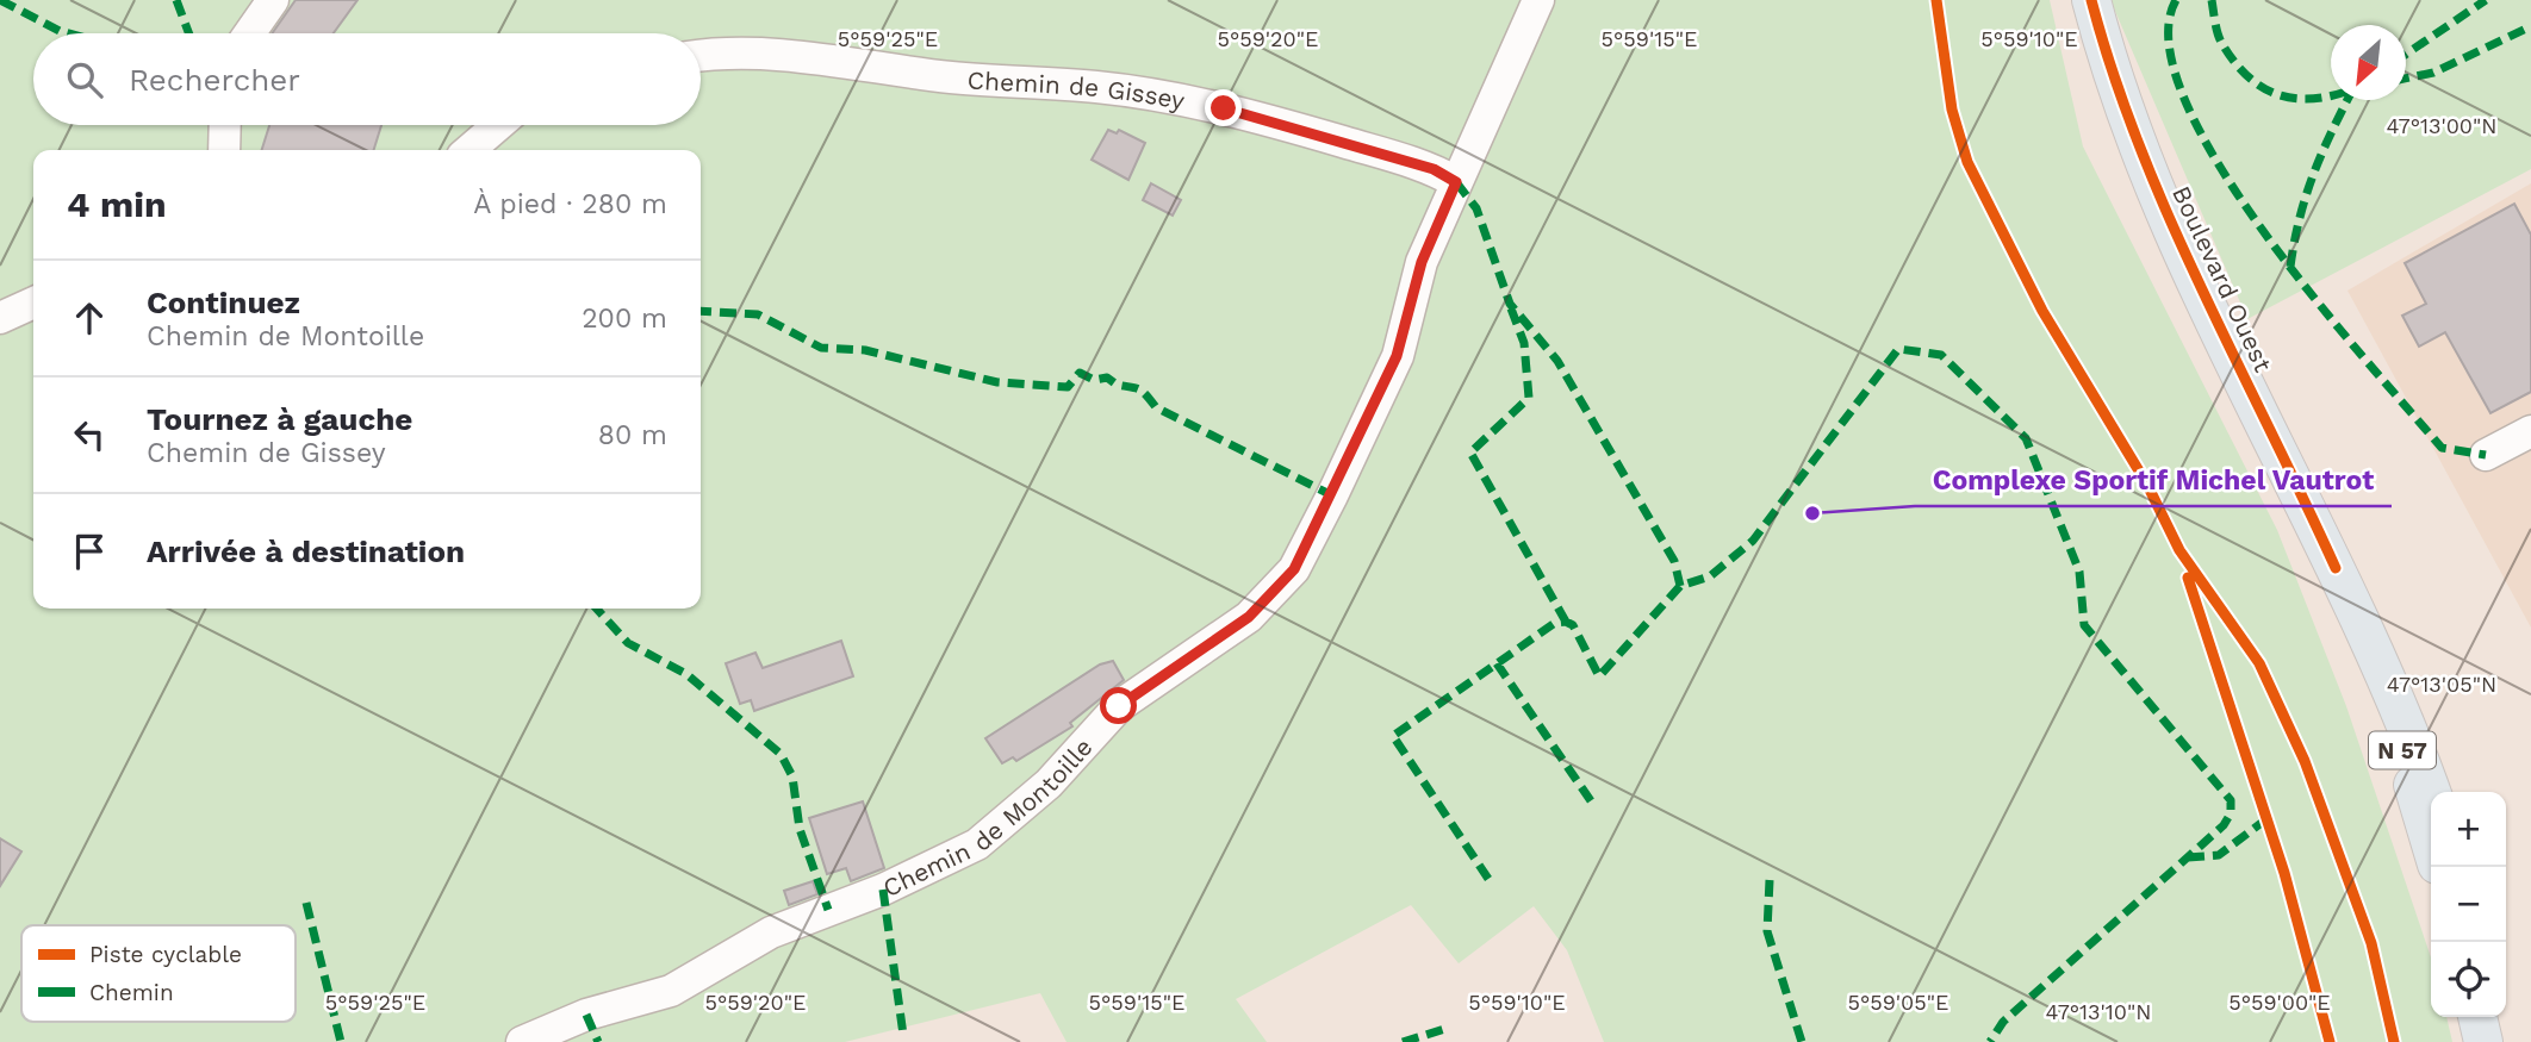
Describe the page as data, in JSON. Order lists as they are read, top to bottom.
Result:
{
  "streets": {
    "main road": ["Boulevard Ouest", "N 57"],
    "street": ["Chemin de Gissey", "Chemin de Montoille"]
  },
  "crossings": [
    ["Chemin de Gissey", "Chemin de Montoille"]
  ],
  "places": ["Complexe Sportif Michel Vautrot"],
  "legend": ["Piste cyclable", "Chemin"],
  "north": "bottom left",
  "page": {
    "search": "Rechercher",
    "heading": ["4 min", "À pied · 280 m"],
    "list": [
      ["Continuez", "Chemin de Montoille", "200 m"],
      ["Tournez à gauche", "Chemin de Gissey", "80 m"],
      "Arrivée à destination"
    ],
    "map_buttons": ["+", "−"]
  },
  "coordinates": [
    "5°59'25\"E",
    "5°59'20\"E",
    "5°59'15\"E",
    "5°59'10\"E",
    "47°13'00\"N",
    "47°13'05\"N",
    "5°59'05\"E",
    "5°59'00\"E",
    "47°13'10\"N"
  ]
}
